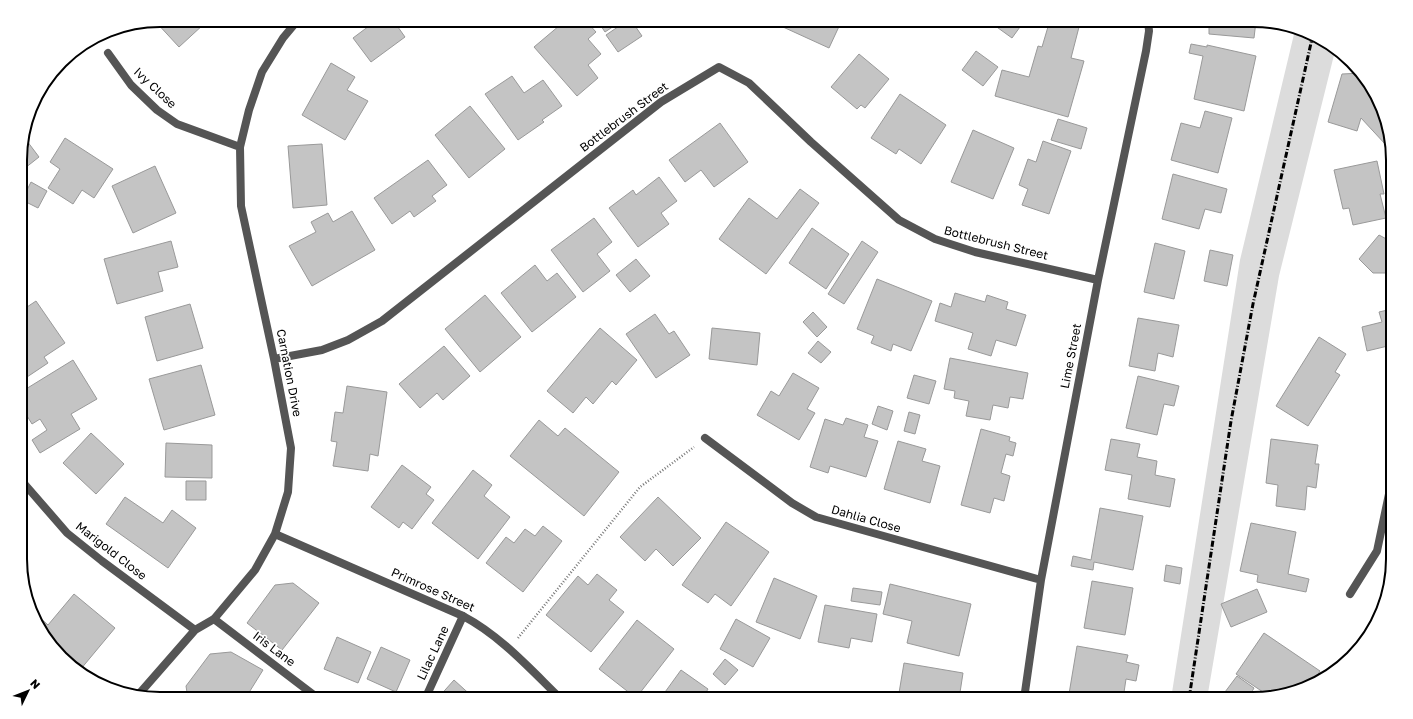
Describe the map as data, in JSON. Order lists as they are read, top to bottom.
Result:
{
  "streets": {
    "street": [
      "Ivy Close",
      "Bottlebrush Street",
      "Lime Street",
      "Carnation Drive",
      "Dahlia Close",
      "Marigold Close",
      "Primrose Street",
      "Iris Lane",
      "Lilac Lane"
    ]
  },
  "crossings": [
    ["Ivy Close", "Carnation Drive"],
    ["Bottlebrush Street", "Lime Street"],
    ["Bottlebrush Street", "Carnation Drive"],
    ["Lime Street", "Dahlia Close"],
    ["Carnation Drive", "Marigold Close"],
    ["Carnation Drive", "Primrose Street"],
    ["Carnation Drive", "Iris Lane"],
    ["Primrose Street", "Lilac Lane"]
  ],
  "north": "top right"
}
